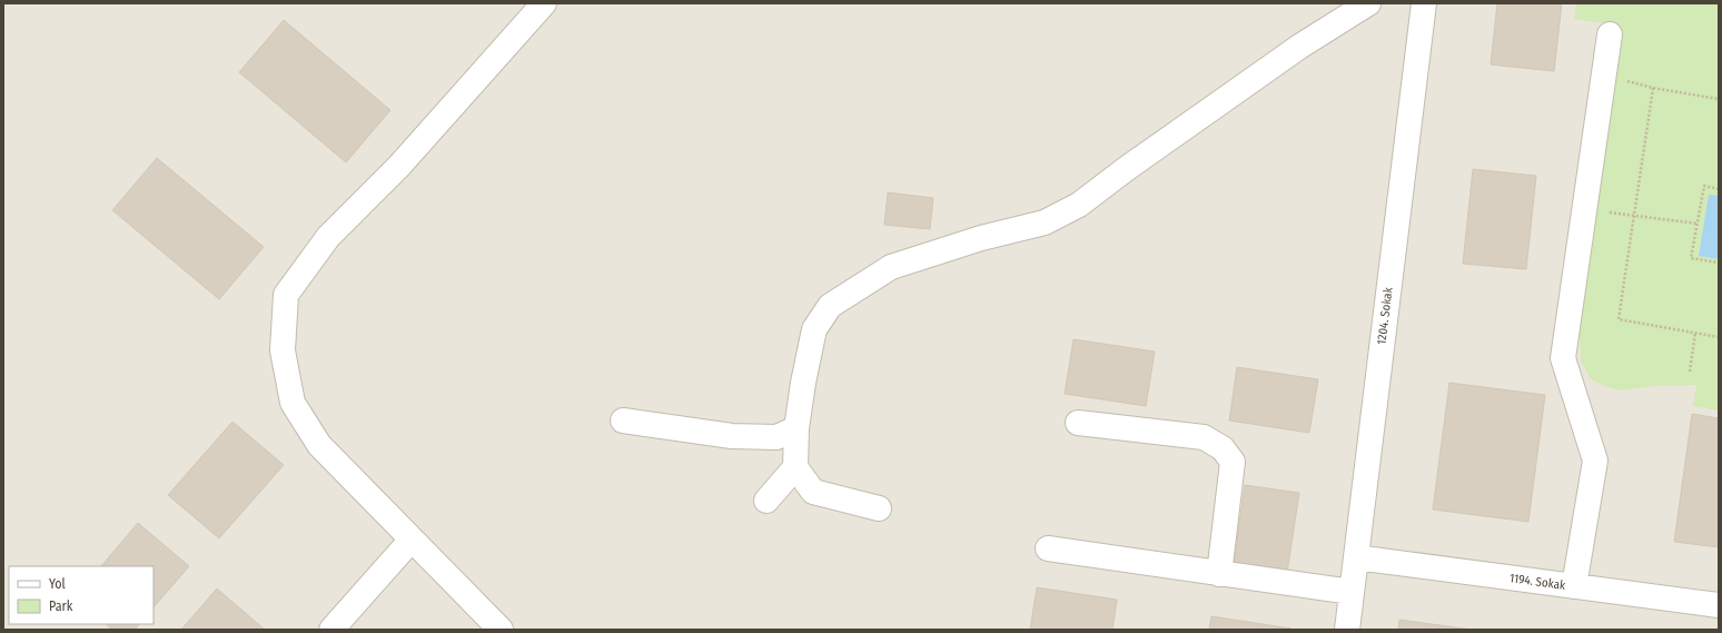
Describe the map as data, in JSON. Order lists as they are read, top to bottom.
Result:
{
  "streets": {
    "street": ["1204. Sokak", "1194. Sokak"]
  },
  "crossings": [
    ["1204. Sokak", "1194. Sokak"]
  ],
  "legend": ["Yol", "Park"]
}
